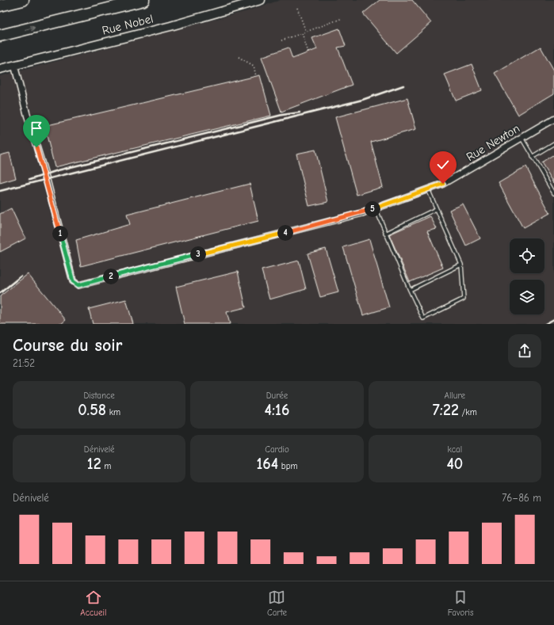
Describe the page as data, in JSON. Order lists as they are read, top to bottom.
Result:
{
  "streets": {
    "street": ["Rue Nobel", "Rue Newton"]
  },
  "crossings": [
    ["Rue Nobel", "Rue Newton"]
  ],
  "page": {
    "pins": [
      "5",
      "4",
      "1",
      "3",
      "2"
    ],
    "heading": ["Course du soir", "21:52"],
    "stats": [
      ["Distance", "0.58 km"],
      ["Durée", "4:16"],
      ["Allure", "7:22 /km"],
      ["Dénivelé", "12 m"],
      ["Cardio", "164 bpm"],
      ["kcal", "40"]
    ],
    "chart": ["Dénivelé", "76–86 m"],
    "tabs": ["Accueil", "Carte", "Favoris"]
  }
}
